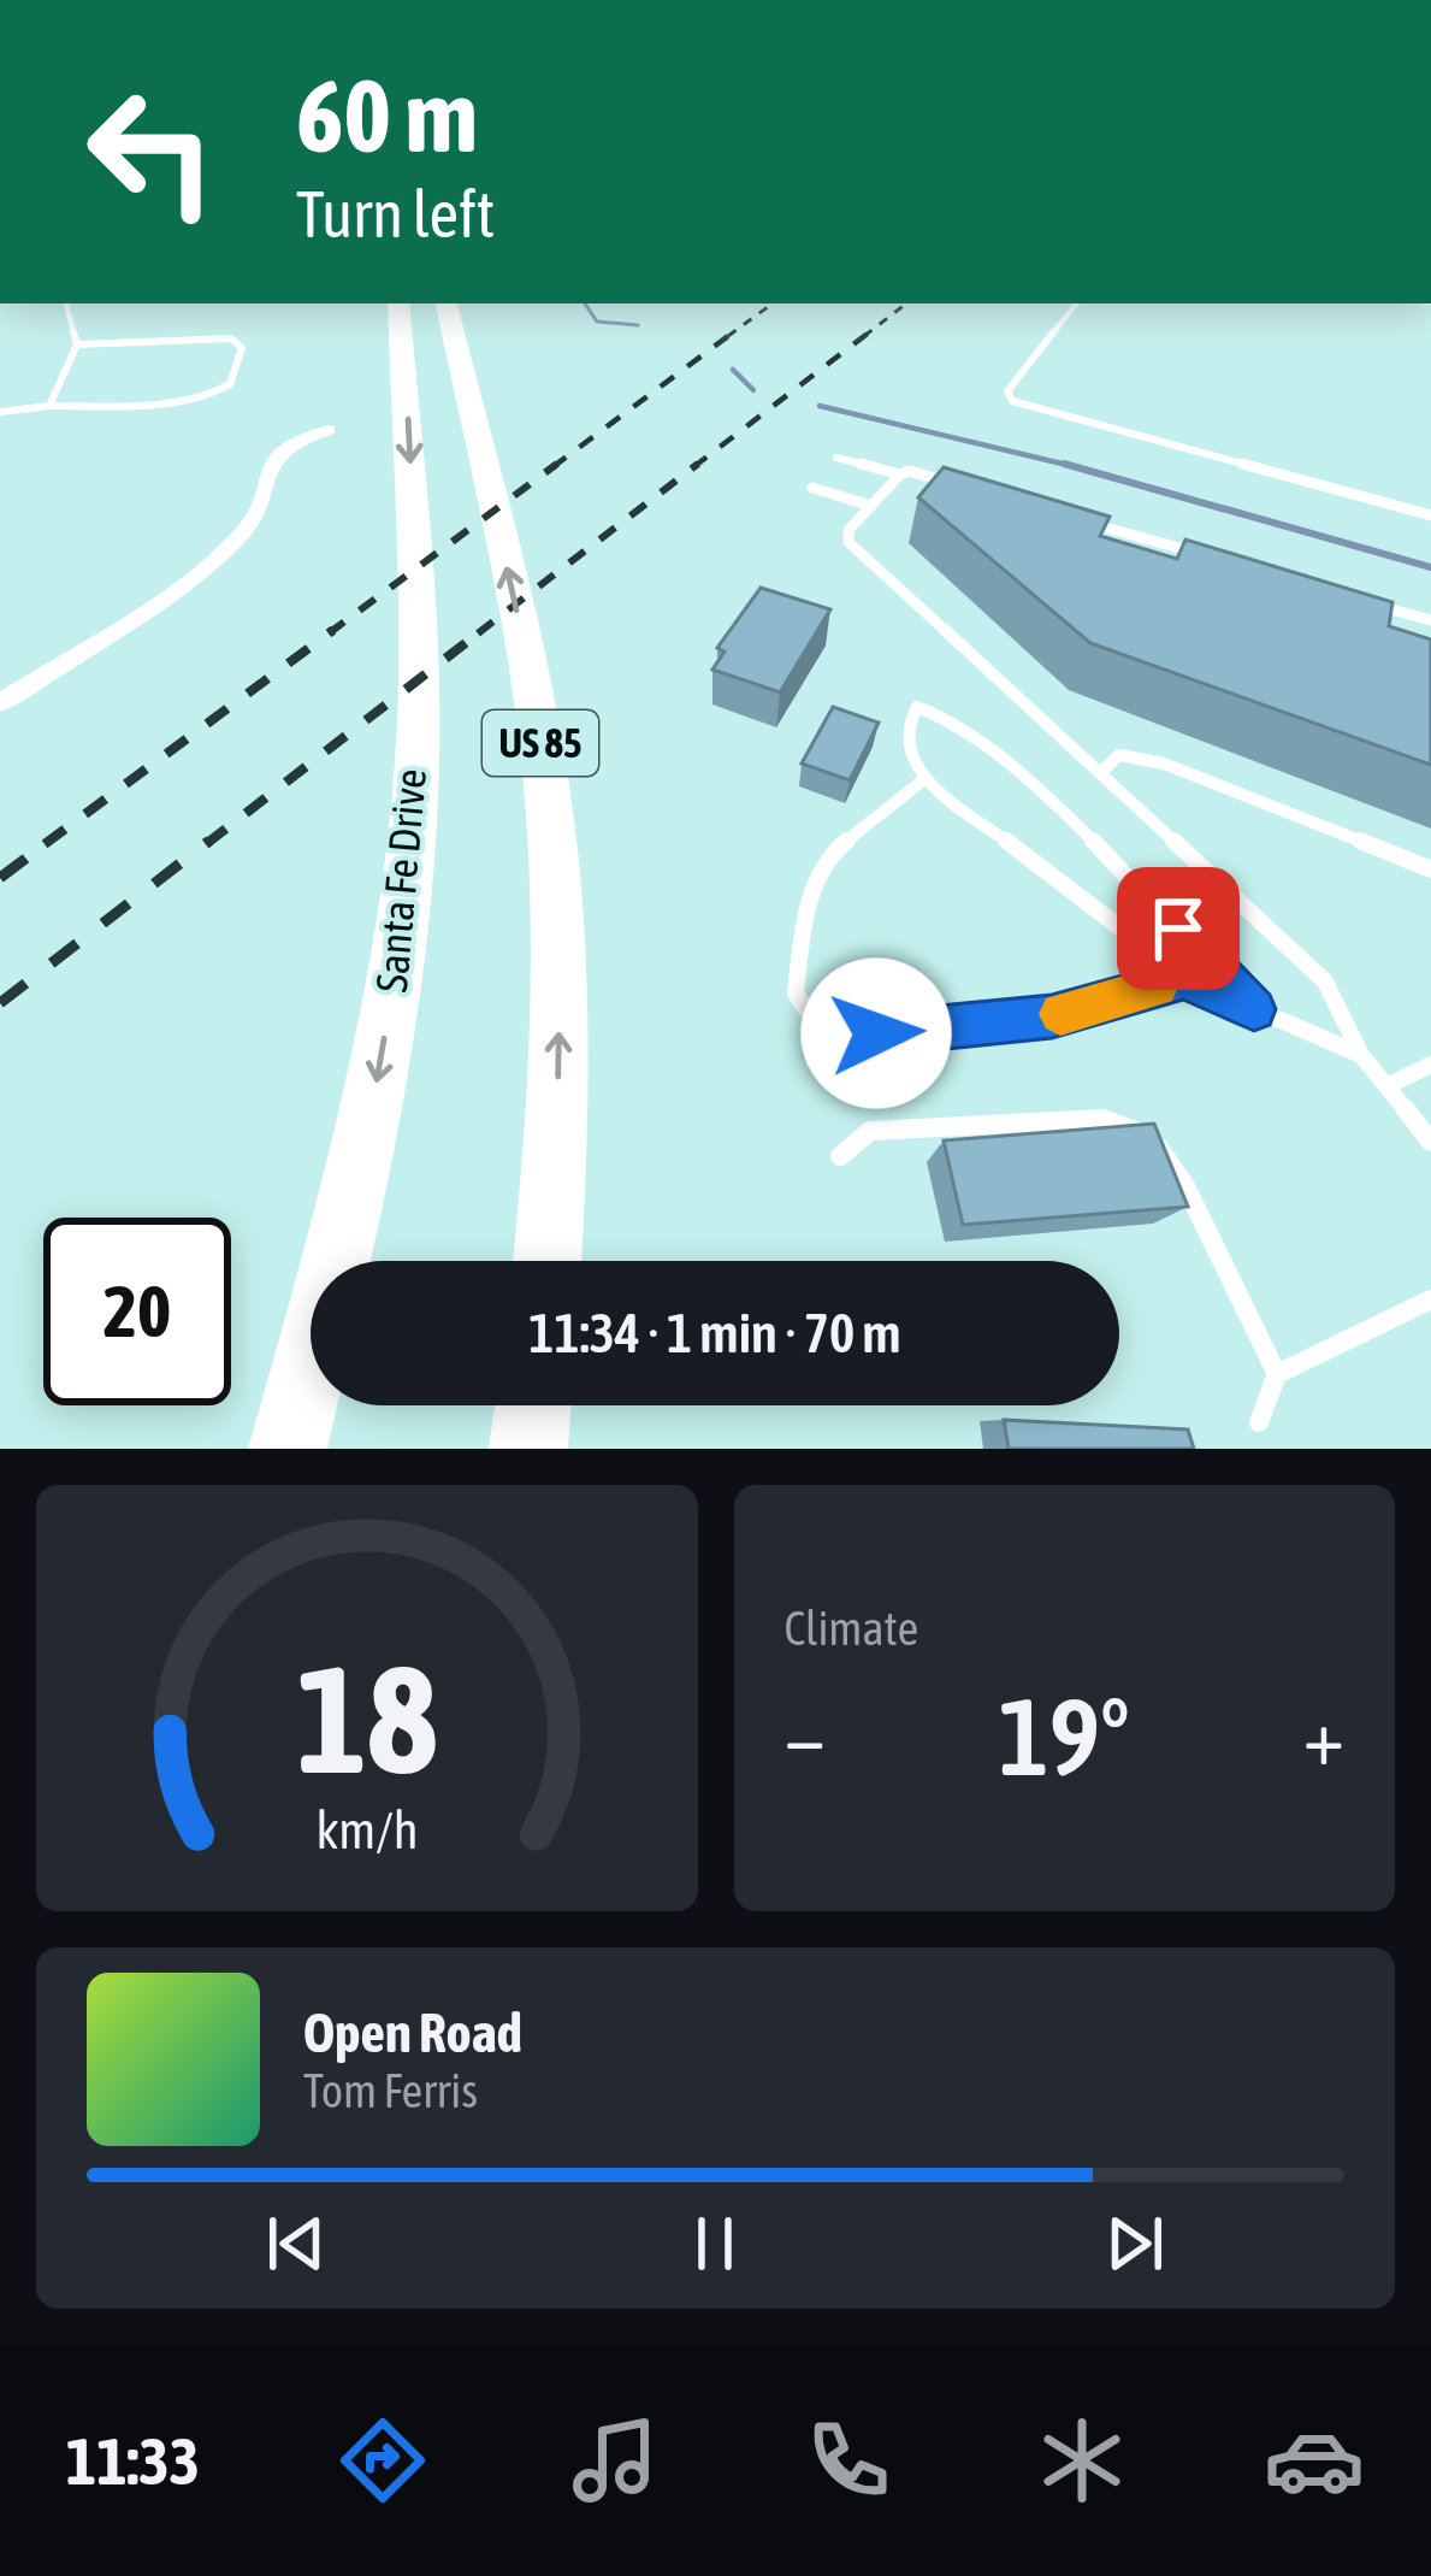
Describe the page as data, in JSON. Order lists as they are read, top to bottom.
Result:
{
  "streets": {
    "highway": ["US 85", "Santa Fe Drive"]
  },
  "page": {
    "turn": ["60 m", "Turn left"],
    "limit": "20",
    "trip": "11:34 · 1 min · 70 m",
    "tile": "Climate",
    "heat": ["−", "19°", "+"],
    "song": ["Open Road", "Tom Ferris"],
    "tabs": "11:33",
    "gauge": ["18", "km/h"]
  }
}
